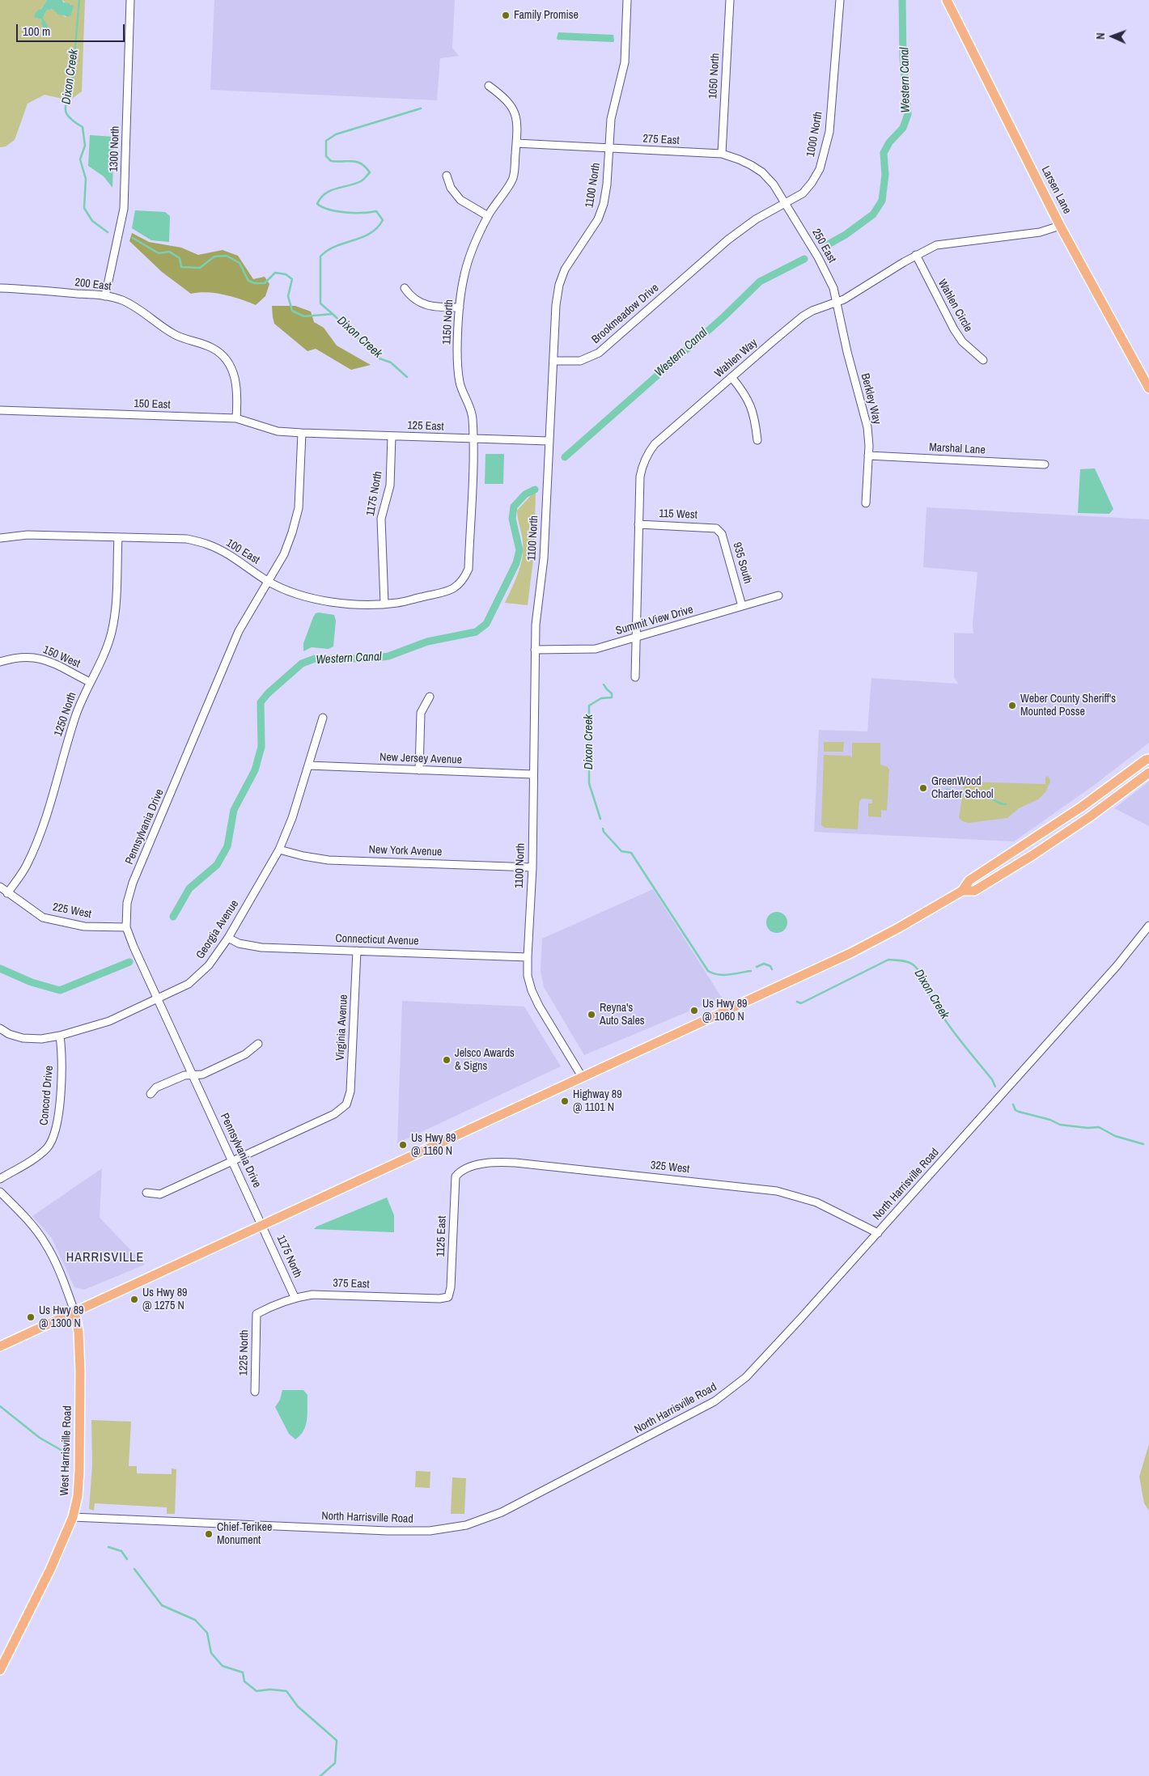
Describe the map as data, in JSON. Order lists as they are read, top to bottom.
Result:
{
  "streets": {
    "main road": ["Larsen Lane", "West Harrisville Road"],
    "street": [
      "1050 North",
      "1000 North",
      "275 East",
      "1300 North",
      "1100 North",
      "250 East",
      "200 East",
      "Wahlen Circle",
      "Brookmeadow Drive",
      "1150 North",
      "Wahlen Way",
      "Berkley Way",
      "150 East",
      "125 East",
      "Marshal Lane",
      "1175 North",
      "115 West",
      "100 East",
      "935 South",
      "Summit View Drive",
      "150 West",
      "1250 North",
      "New Jersey Avenue",
      "Pennsylvania Drive",
      "New York Avenue",
      "225 West",
      "Georgia Avenue",
      "Connecticut Avenue",
      "Virginia Avenue",
      "Concord Drive",
      "325 West",
      "North Harrisville Road",
      "1125 East",
      "375 East",
      "1225 North"
    ]
  },
  "crossings": [
    ["1050 North", "275 East"],
    ["1000 North", "275 East"],
    ["1000 North", "250 East"],
    ["1000 North", "Brookmeadow Drive"],
    ["275 East", "1100 North"],
    ["275 East", "250 East"],
    ["275 East", "1150 North"],
    ["1300 North", "200 East"],
    ["1100 North", "Brookmeadow Drive"],
    ["1100 North", "125 East"],
    ["1100 North", "Summit View Drive"],
    ["1100 North", "New Jersey Avenue"],
    ["1100 North", "New York Avenue"],
    ["1100 North", "Connecticut Avenue"],
    ["Larsen Lane", "Wahlen Way"],
    ["250 East", "Wahlen Way"],
    ["250 East", "Berkley Way"],
    ["200 East", "150 East"],
    ["Wahlen Circle", "Wahlen Way"],
    ["1150 North", "125 East"],
    ["1150 North", "100 East"],
    ["Wahlen Way", "Berkley Way"],
    ["Wahlen Way", "115 West"],
    ["Wahlen Way", "Summit View Drive"],
    ["Berkley Way", "Marshal Lane"],
    ["150 East", "125 East"],
    ["150 East", "Pennsylvania Drive"],
    ["125 East", "1175 North"],
    ["125 East", "Pennsylvania Drive"],
    ["1175 North", "100 East"],
    ["1175 North", "Pennsylvania Drive"],
    ["1175 North", "375 East"],
    ["115 West", "935 South"],
    ["100 East", "1250 North"],
    ["100 East", "Pennsylvania Drive"],
    ["935 South", "Summit View Drive"],
    ["150 West", "1250 North"],
    ["1250 North", "225 West"],
    ["New Jersey Avenue", "Georgia Avenue"],
    ["Pennsylvania Drive", "225 West"],
    ["Pennsylvania Drive", "Georgia Avenue"],
    ["Pennsylvania Drive", "Virginia Avenue"],
    ["New York Avenue", "Georgia Avenue"],
    ["Georgia Avenue", "Connecticut Avenue"],
    ["Georgia Avenue", "Concord Drive"],
    ["Connecticut Avenue", "Virginia Avenue"],
    ["325 West", "North Harrisville Road"],
    ["325 West", "1125 East"],
    ["North Harrisville Road", "West Harrisville Road"],
    ["1125 East", "375 East"],
    ["375 East", "1225 North"]
  ],
  "districts": ["HARRISVILLE"],
  "water": ["Dixon Creek", "Western Canal"],
  "places": [
    "Family Promise",
    "Weber County Sheriff's Mounted Posse",
    "GreenWood Charter School",
    "Us Hwy 89 @ 1060 N",
    "Reyna's Auto Sales",
    "Jelsco Awards & Signs",
    "Highway 89 @ 1101 N",
    "Us Hwy 89 @ 1160 N",
    "Us Hwy 89 @ 1275 N",
    "Us Hwy 89 @ 1300 N",
    "Chief Terikee Monument"
  ],
  "scale_bar": "100 m",
  "north": "left"
}
